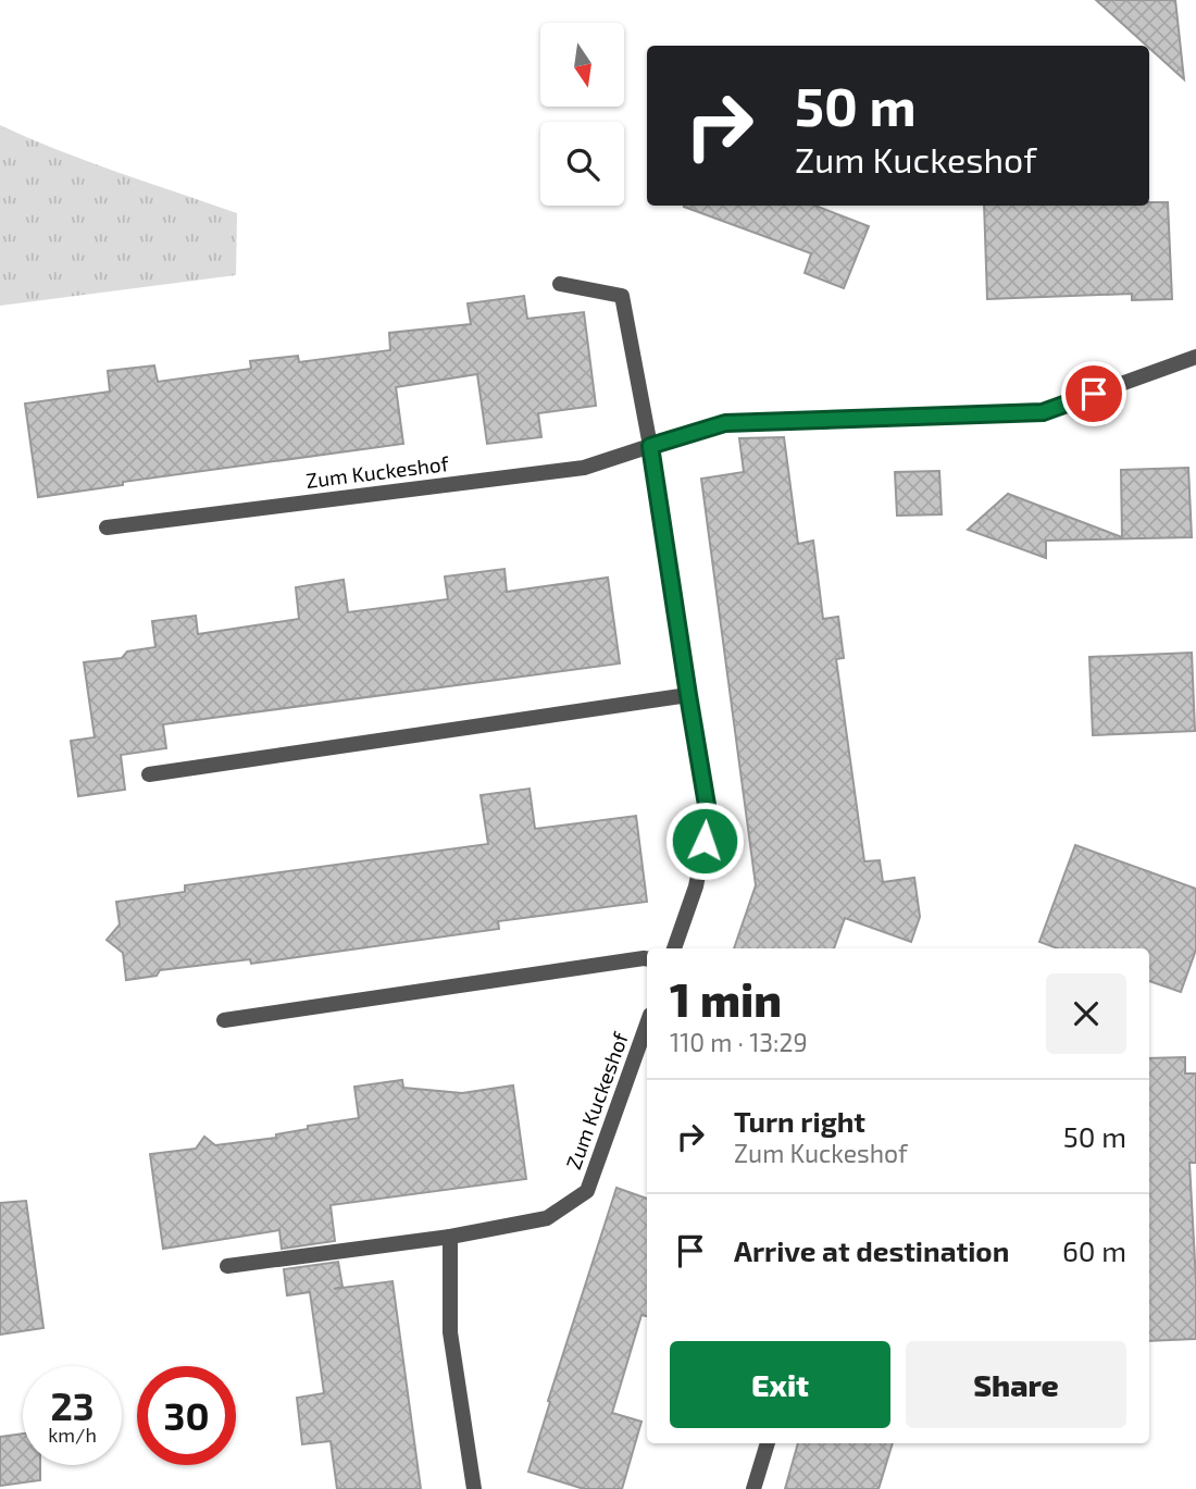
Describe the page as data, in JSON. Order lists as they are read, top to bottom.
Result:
{
  "streets": {
    "street": ["Zum Kuckeshof"]
  },
  "north": "bottom",
  "page": {
    "turn": ["50 m", "Zum Kuckeshof"],
    "heading": ["1 min", "110 m · 13:29"],
    "list": [
      {
        "name": "Turn right",
        "note": "Zum Kuckeshof",
        "value": "50 m"
      },
      {
        "name": "Arrive at destination",
        "value": "60 m"
      }
    ],
    "buttons": ["Exit", "Share"],
    "speed": "23 km/h",
    "limit": "30"
  }
}
